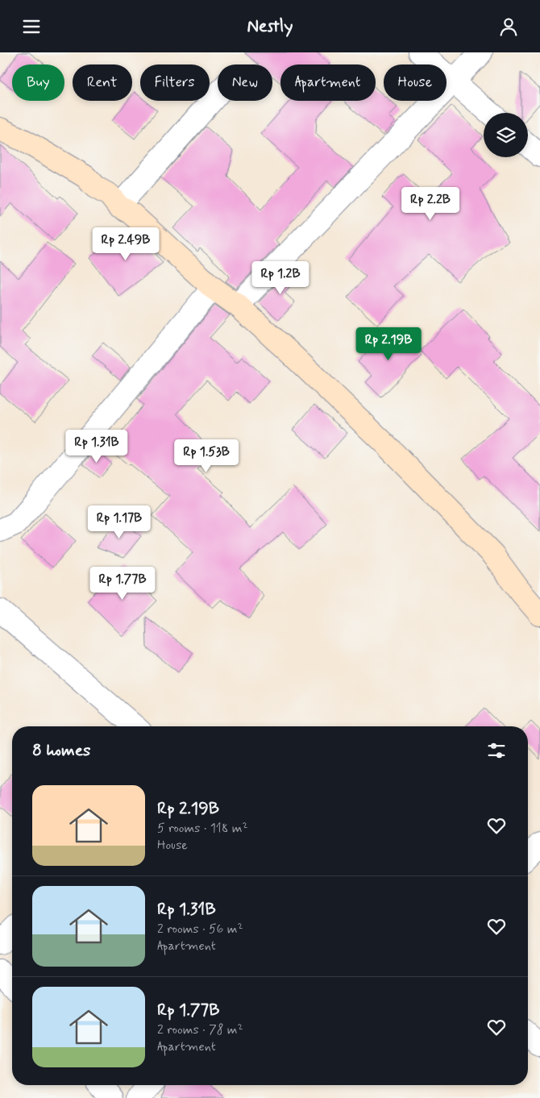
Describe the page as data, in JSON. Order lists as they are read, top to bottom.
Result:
{
  "page": {
    "header": "Nestly",
    "chip": [
      "Buy",
      "Rent",
      "Filters",
      "New",
      "Apartment",
      "House"
    ],
    "price": [
      "Rp 2.2B",
      "Rp 2.49B",
      "Rp 1.2B",
      "Rp 2.19B",
      "Rp 1.31B",
      "Rp 1.53B",
      "Rp 1.17B",
      "Rp 1.77B"
    ],
    "heading": "8 homes",
    "list": [
      {
        "name": "Rp 2.19B",
        "note": "5 rooms · 118 m² · House"
      },
      {
        "name": "Rp 1.31B",
        "note": "2 rooms · 56 m² · Apartment"
      },
      {
        "name": "Rp 1.77B",
        "note": "2 rooms · 78 m² · Apartment"
      }
    ]
  }
}
